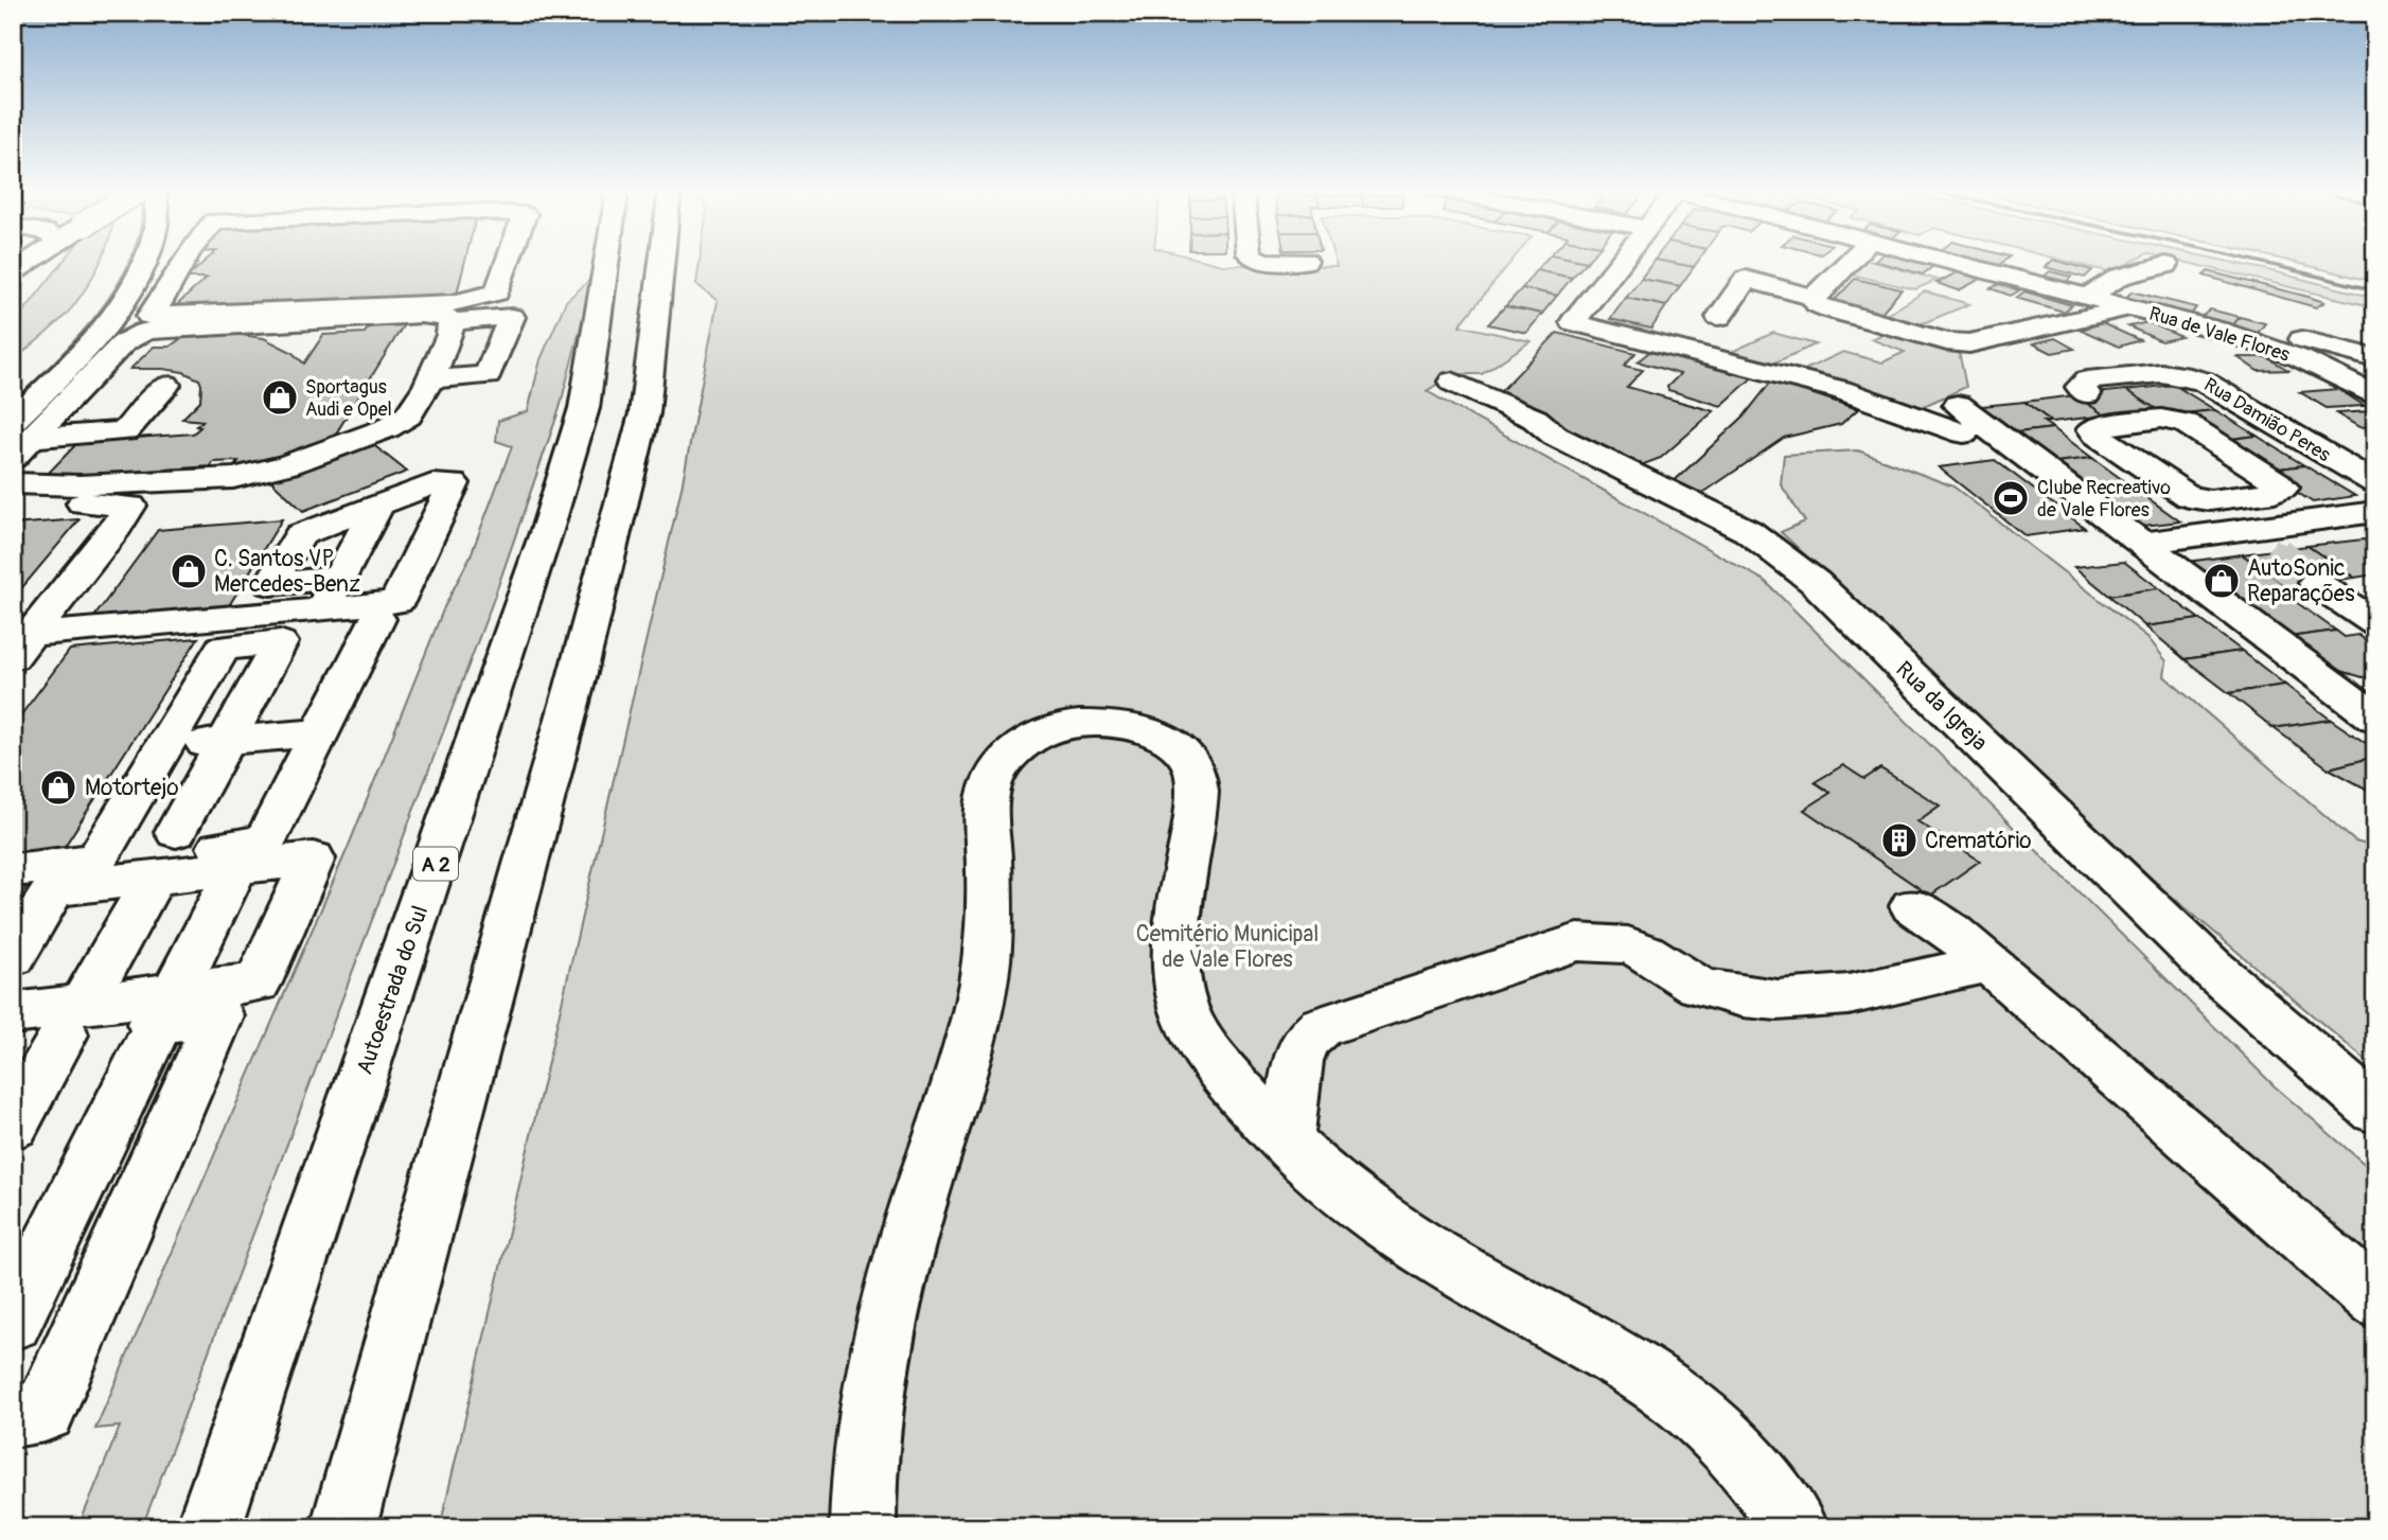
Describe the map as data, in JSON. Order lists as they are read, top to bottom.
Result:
{
  "streets": {
    "main road": [
      "Rua de Vale Flores",
      "Rua Damião Peres",
      "Rua da Igreja",
      "A 2",
      "Autoestrada do Sul"
    ]
  },
  "parks": ["Cemitério Municipal de Vale Flores"],
  "places": {
    "shop": [
      "Sportagus Audi e Opel",
      "C. Santos VP Mercedes-Benz",
      "AutoSonic Reparações",
      "Motortejo"
    ],
    "sports": ["Clube Recreativo de Vale Flores"],
    "building": ["Crematório"]
  }
}
